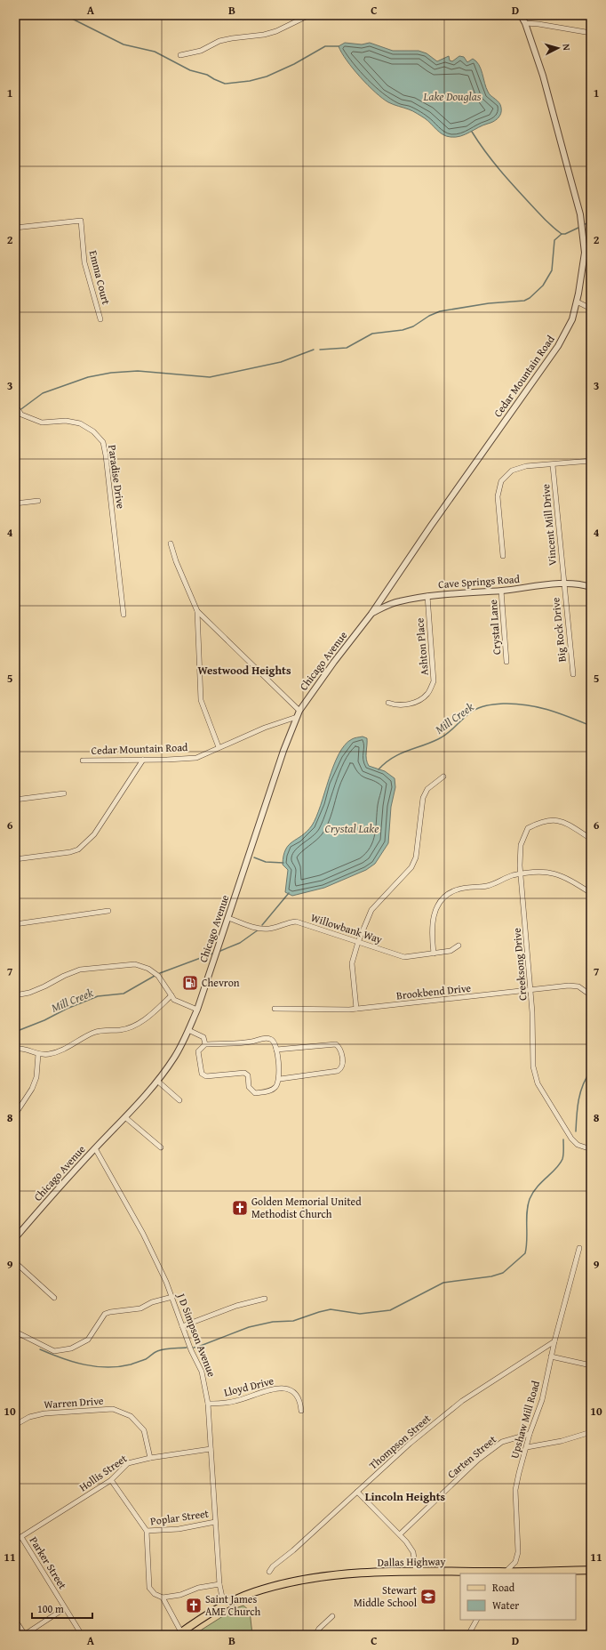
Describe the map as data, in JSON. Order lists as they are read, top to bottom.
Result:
{
  "streets": {
    "main road": ["Dallas Highway"],
    "street": [
      "Emma Court",
      "Cedar Mountain Road",
      "Paradise Drive",
      "Vincent Mill Drive",
      "Cave Springs Road",
      "Crystal Lane",
      "Big Rock Drive",
      "Ashton Place",
      "Chicago Avenue",
      "Willowbank Way",
      "Creeksong Drive",
      "Brookbend Drive",
      "J D Simpson Avenue",
      "Lloyd Drive",
      "Warren Drive",
      "Upshaw Mill Road",
      "Thompson Street",
      "Carten Street",
      "Hollis Street",
      "Poplar Street",
      "Parker Street"
    ]
  },
  "crossings": [
    ["Cedar Mountain Road", "Cave Springs Road"],
    ["Cedar Mountain Road", "Chicago Avenue"],
    ["Vincent Mill Drive", "Cave Springs Road"],
    ["Vincent Mill Drive", "Big Rock Drive"],
    ["Cave Springs Road", "Crystal Lane"],
    ["Cave Springs Road", "Big Rock Drive"],
    ["Cave Springs Road", "Ashton Place"],
    ["Cave Springs Road", "Chicago Avenue"],
    ["Chicago Avenue", "Willowbank Way"],
    ["Chicago Avenue", "J D Simpson Avenue"],
    ["Creeksong Drive", "Brookbend Drive"],
    ["J D Simpson Avenue", "Lloyd Drive"],
    ["J D Simpson Avenue", "Hollis Street"],
    ["J D Simpson Avenue", "Poplar Street"],
    ["J D Simpson Avenue", "Dallas Highway"],
    ["Warren Drive", "Hollis Street"],
    ["Upshaw Mill Road", "Thompson Street"],
    ["Upshaw Mill Road", "Carten Street"],
    ["Upshaw Mill Road", "Dallas Highway"],
    ["Hollis Street", "Parker Street"]
  ],
  "districts": ["Westwood Heights", "Lincoln Heights"],
  "water": ["Lake Douglas", "Mill Creek", "Crystal Lake"],
  "places": {
    "fuel station": ["Chevron"],
    "church": ["Golden Memorial United Methodist Church", "Saint James AME Church"],
    "school or university": ["Stewart Middle School"]
  },
  "legend": ["Road", "Water"],
  "scale_bar": "100 m",
  "north": "right",
  "grid": {
    "columns": [
      "A",
      "B",
      "C",
      "D"
    ],
    "rows": [
      "1",
      "2",
      "3",
      "4",
      "5",
      "6",
      "7",
      "8",
      "9",
      "10",
      "11"
    ]
  }
}
